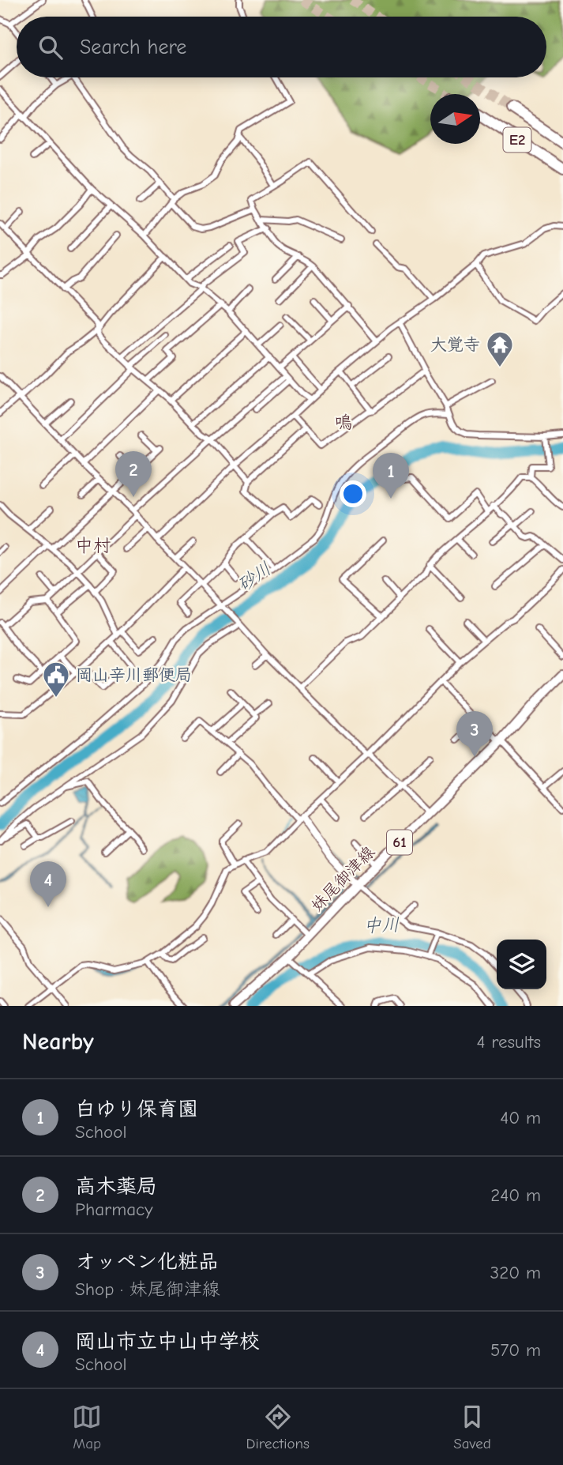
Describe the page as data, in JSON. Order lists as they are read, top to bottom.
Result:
{
  "streets": {
    "highway": ["E2"],
    "main road": ["61", "妹尾御津線"]
  },
  "districts": ["鳴", "中村"],
  "water": ["砂川", "中川"],
  "places": {
    "temple": ["大覚寺"],
    "public building": ["岡山辛川郵便局"]
  },
  "north": "right",
  "page": {
    "search": "Search here",
    "pins": [
      "2",
      "1",
      "3",
      "4"
    ],
    "heading": ["Nearby", "4 results"],
    "list": [
      {
        "mark": "1",
        "name": "白ゆり保育園",
        "note": "School",
        "value": "40 m"
      },
      {
        "mark": "2",
        "name": "高木薬局",
        "note": "Pharmacy",
        "value": "240 m"
      },
      {
        "mark": "3",
        "name": "オッペン化粧品",
        "note": "Shop · 妹尾御津線",
        "value": "320 m"
      },
      {
        "mark": "4",
        "name": "岡山市立中山中学校",
        "note": "School",
        "value": "570 m"
      }
    ],
    "nav": ["Map", "Directions", "Saved"]
  }
}
